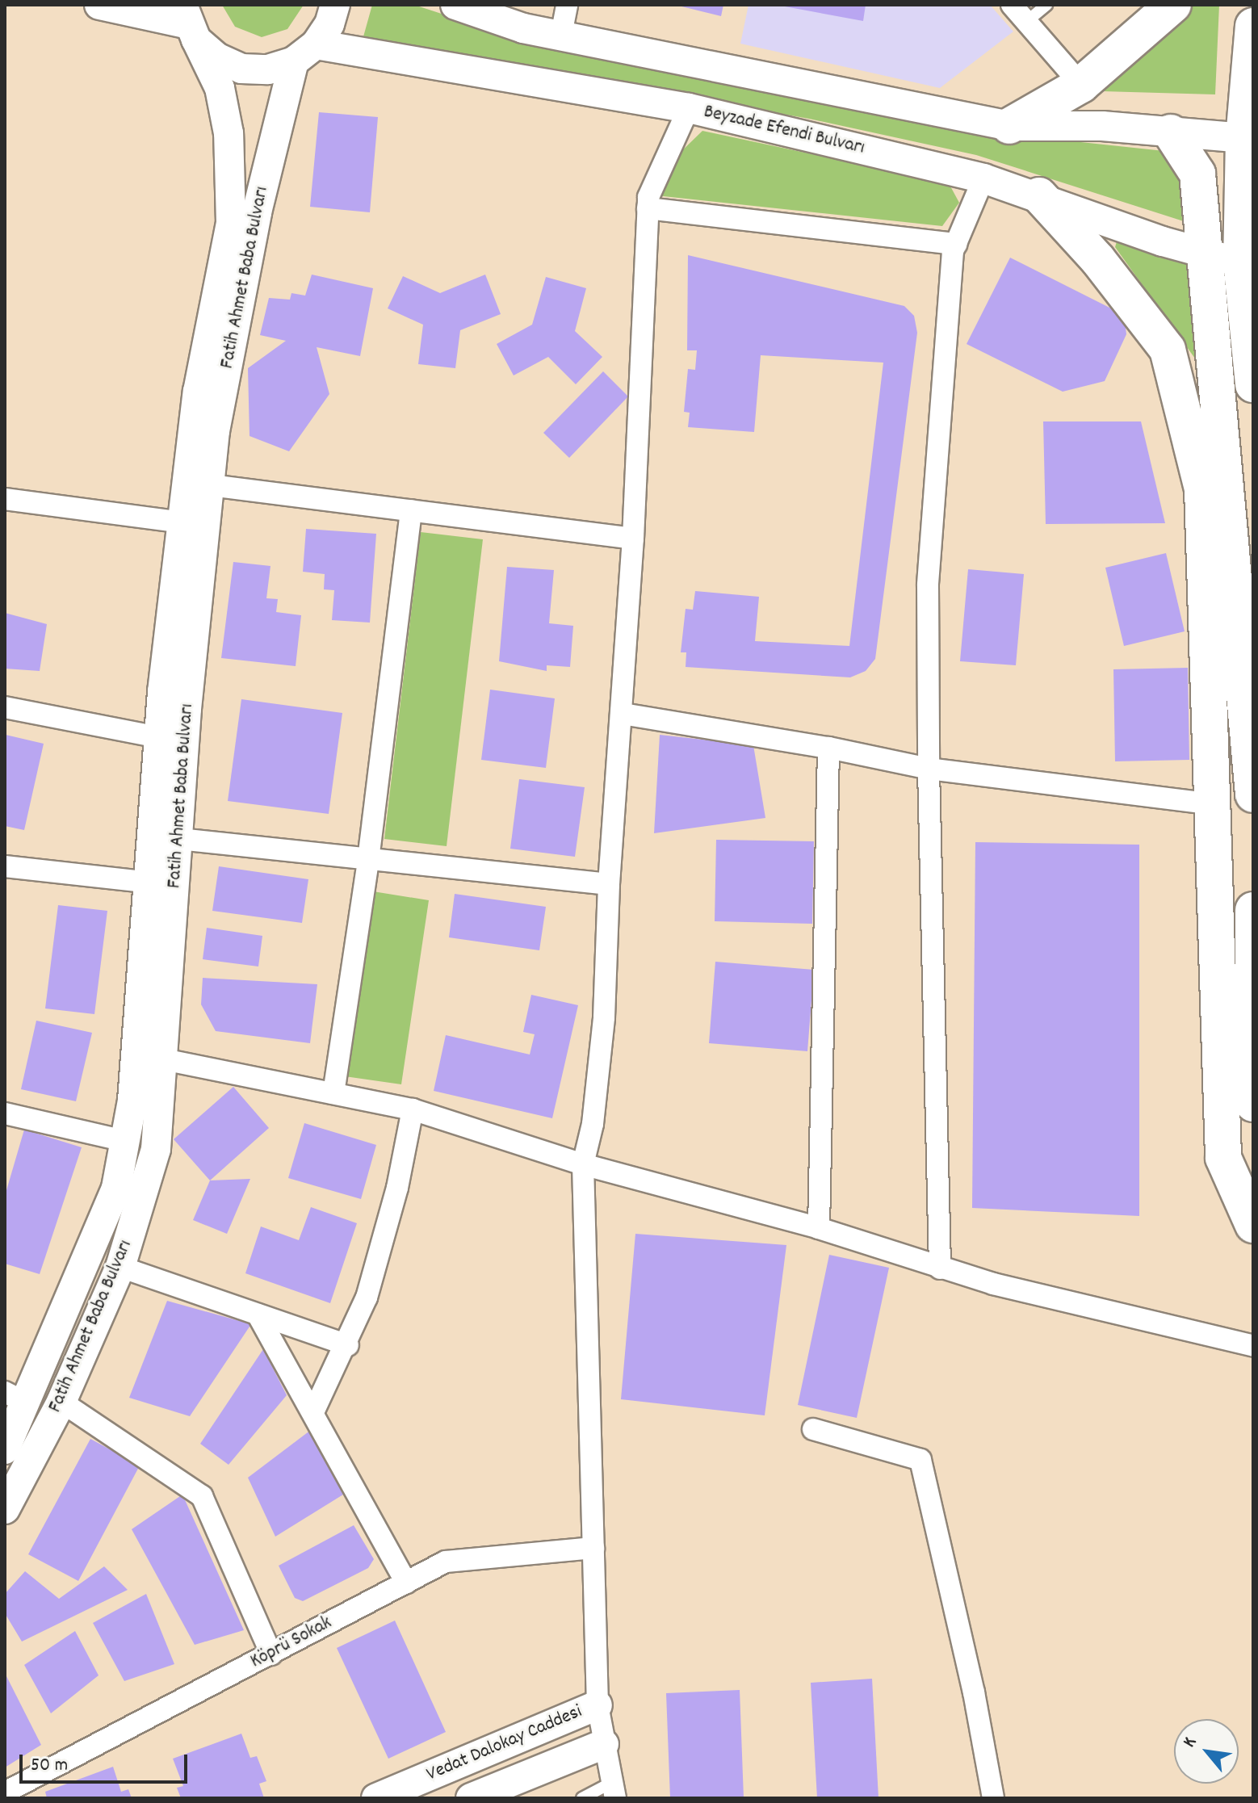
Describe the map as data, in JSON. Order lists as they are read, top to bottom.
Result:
{
  "streets": {
    "main road": ["Beyzade Efendi Bulvarı", "Fatih Ahmet Baba Bulvarı", "Vedat Dalokay Caddesi"],
    "street": ["Köprü Sokak"]
  },
  "crossings": [
    ["Beyzade Efendi Bulvarı", "Fatih Ahmet Baba Bulvarı"]
  ],
  "scale_bar": "50 m",
  "north": "top left"
}
